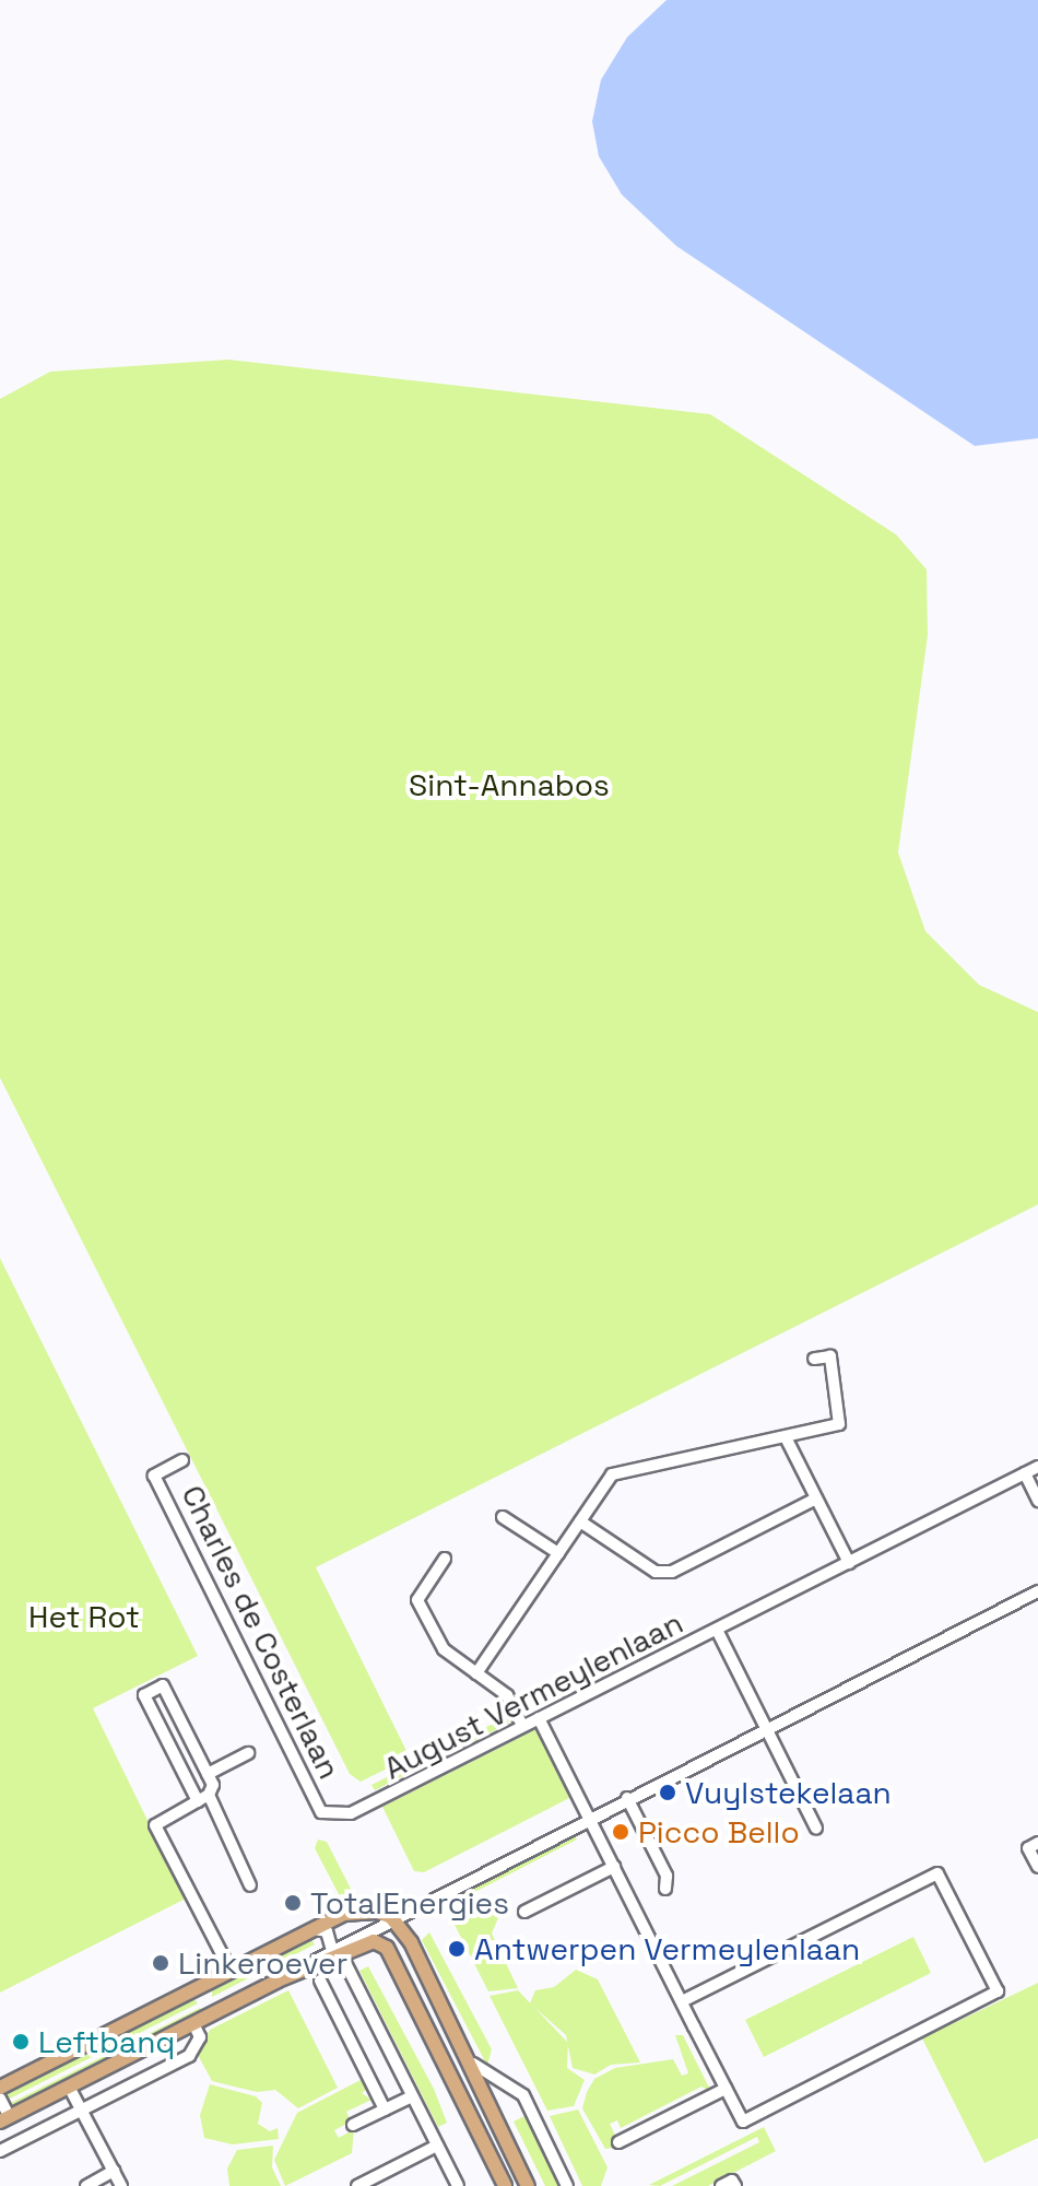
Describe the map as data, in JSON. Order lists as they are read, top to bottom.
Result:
{
  "streets": {
    "street": ["Charles de Costerlaan", "August Vermeylenlaan"]
  },
  "crossings": [
    ["Charles de Costerlaan", "August Vermeylenlaan"]
  ],
  "parks": ["Sint-Annabos", "Het Rot"],
  "places": [
    "Vuylstekelaan",
    "Picco Bello",
    "TotalEnergies",
    "Antwerpen Vermeylenlaan",
    "Linkeroever",
    "Leftbanq"
  ]
}
